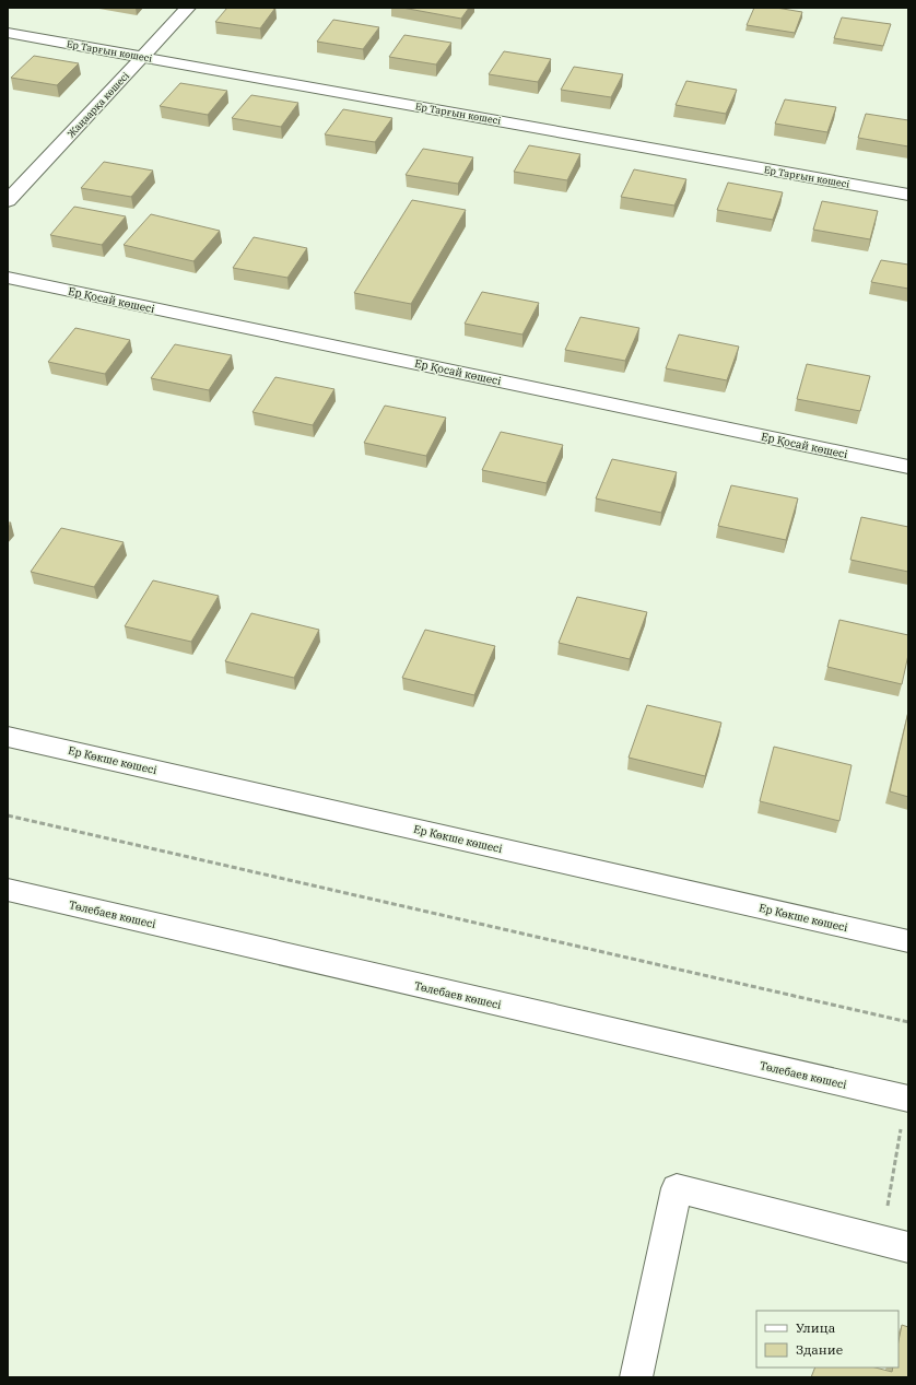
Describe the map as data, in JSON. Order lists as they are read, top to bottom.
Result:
{
  "streets": {
    "street": [
      "Ер Тарғын көшесі",
      "Жаңаарқа көшесі",
      "Ер Қосай көшесі",
      "Ер Көкше көшесі",
      "Төлебаев көшесі"
    ]
  },
  "crossings": [
    ["Ер Тарғын көшесі", "Жаңаарқа көшесі"]
  ],
  "legend": ["Улица", "Здание"]
}
